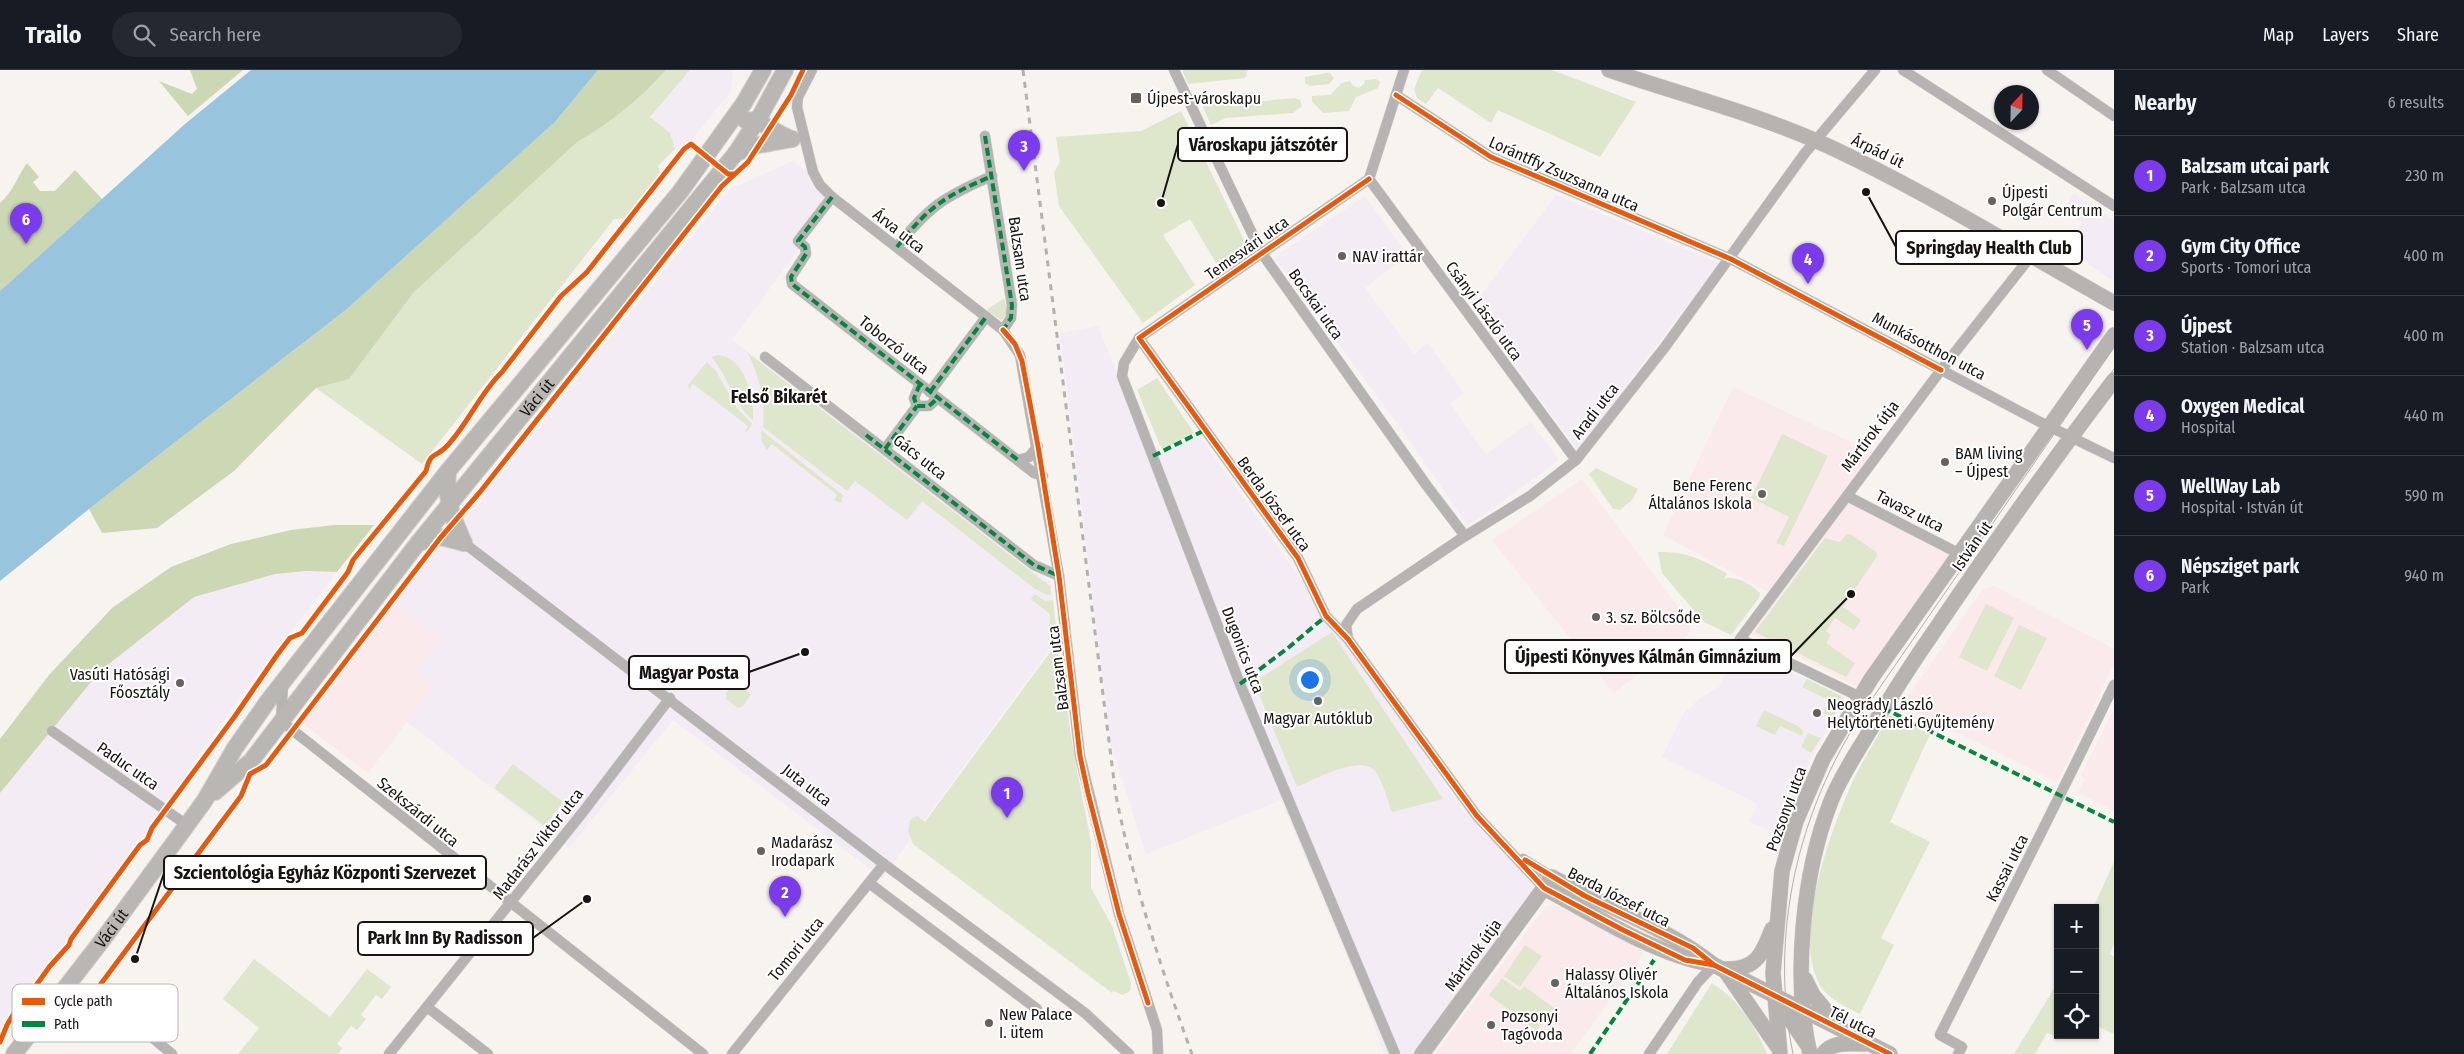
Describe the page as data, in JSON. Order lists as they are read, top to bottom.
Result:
{
  "streets": {
    "main road": [
      "Árpád út",
      "Váci út",
      "Mártírok útja",
      "Berda József utca",
      "István út",
      "Pozsonyi utca",
      "Tél utca"
    ],
    "street": [
      "Lorántffy Zsuzsanna utca",
      "Árva utca",
      "Temesvári utca",
      "Balzsam utca",
      "Bocskai utca",
      "Csányi László utca",
      "Toborzó utca",
      "Munkásotthon utca",
      "Aradi utca",
      "Gács utca",
      "Tavasz utca",
      "Dugonics utca",
      "Paduc utca",
      "Juta utca",
      "Szekszárdi utca",
      "Madarász Viktor utca",
      "Kassai utca",
      "Tomori utca"
    ]
  },
  "crossings": [
    ["Árpád út", "Aradi utca"],
    ["Árpád út", "Mártírok útja"],
    ["Lorántffy Zsuzsanna utca", "Munkásotthon utca"],
    ["Lorántffy Zsuzsanna utca", "Aradi utca"],
    ["Árva utca", "Balzsam utca"],
    ["Árva utca", "Toborzó utca"],
    ["Temesvári utca", "Bocskai utca"],
    ["Temesvári utca", "Csányi László utca"],
    ["Temesvári utca", "Berda József utca"],
    ["Temesvári utca", "Dugonics utca"],
    ["Balzsam utca", "Toborzó utca"],
    ["Balzsam utca", "Gács utca"],
    ["Bocskai utca", "Aradi utca"],
    ["Csányi László utca", "Aradi utca"],
    ["Munkásotthon utca", "Aradi utca"],
    ["Munkásotthon utca", "Mártírok útja"],
    ["Munkásotthon utca", "István út"],
    ["Váci út", "Paduc utca"],
    ["Váci út", "Szekszárdi utca"],
    ["Aradi utca", "Berda József utca"],
    ["Mártírok útja", "Berda József utca"],
    ["Mártírok útja", "Tavasz utca"],
    ["Mártírok útja", "Pozsonyi utca"],
    ["Berda József utca", "Dugonics utca"],
    ["Berda József utca", "Pozsonyi utca"],
    ["Tavasz utca", "István út"],
    ["István út", "Pozsonyi utca"],
    ["Juta utca", "Madarász Viktor utca"],
    ["Juta utca", "Tomori utca"],
    ["Szekszárdi utca", "Madarász Viktor utca"]
  ],
  "districts": ["Felső Bikarét"],
  "places": {
    "transit": ["Újpest-városkapu"],
    "other": [
      "Springday Health Club",
      "Újpesti Polgár Centrum",
      "Városkapu játszótér",
      "NAV irattár",
      "BAM living – Újpest",
      "Bene Ferenc Általános Iskola",
      "Újpesti Könyves Kálmán Gimnázium",
      "3. sz. Bölcsőde",
      "Magyar Posta",
      "Vasúti Hatósági Főosztály",
      "Magyar Autóklub",
      "Neogrády László Helytörténeti Gyűjtemény",
      "Madarász Irodapark",
      "Park Inn By Radisson",
      "Szcientológia Egyház Központi Szervezet",
      "Halassy Olivér Általános Iskola",
      "New Palace I. ütem",
      "Pozsonyi Tagóvoda"
    ]
  },
  "legend": ["Cycle path", "Path"],
  "north": "top",
  "page": {
    "header": "Trailo",
    "search": "Search here",
    "nav": ["Map", "Layers", "Share"],
    "heading": ["Nearby", "6 results"],
    "pins": [
      "3",
      "6",
      "4",
      "5",
      "1",
      "2"
    ],
    "list": [
      {
        "mark": "1",
        "name": "Balzsam utcai park",
        "note": "Park · Balzsam utca",
        "value": "230 m"
      },
      {
        "mark": "2",
        "name": "Gym City Office",
        "note": "Sports · Tomori utca",
        "value": "400 m"
      },
      {
        "mark": "3",
        "name": "Újpest",
        "note": "Station · Balzsam utca",
        "value": "400 m"
      },
      {
        "mark": "4",
        "name": "Oxygen Medical",
        "note": "Hospital",
        "value": "440 m"
      },
      {
        "mark": "5",
        "name": "WellWay Lab",
        "note": "Hospital · István út",
        "value": "590 m"
      },
      {
        "mark": "6",
        "name": "Népsziget park",
        "note": "Park",
        "value": "940 m"
      }
    ],
    "map_buttons": ["+", "−"]
  }
}
